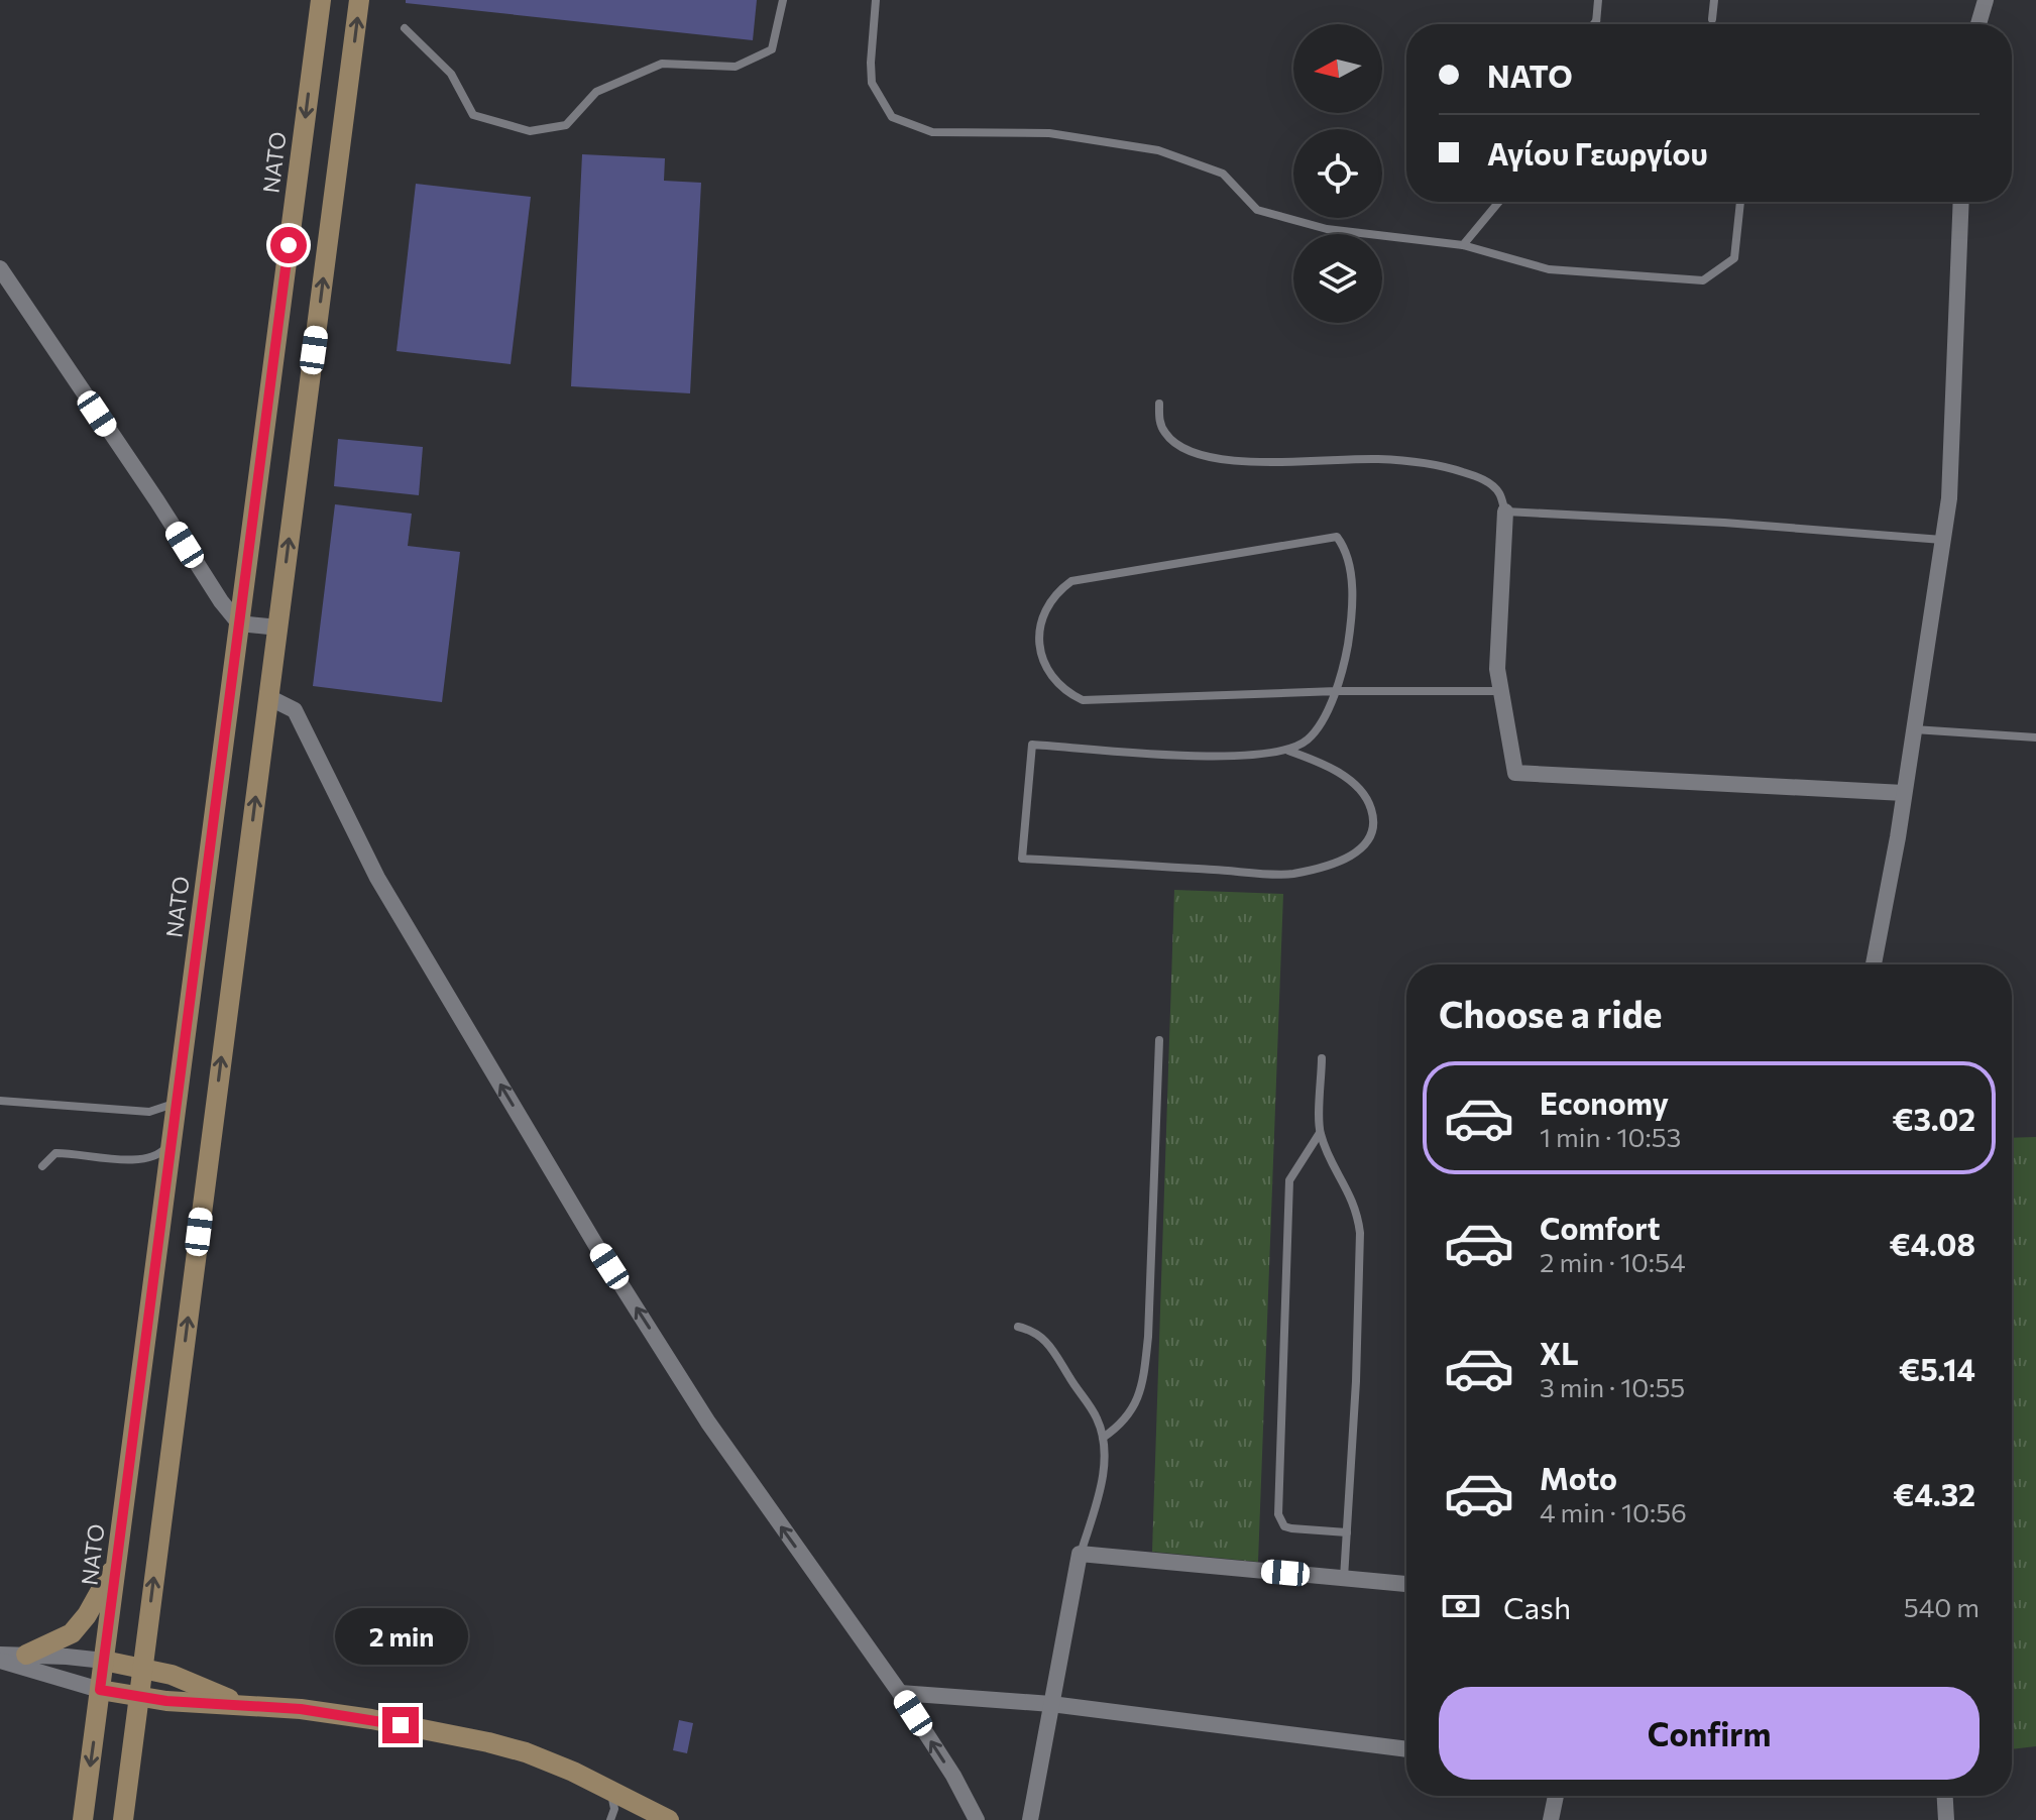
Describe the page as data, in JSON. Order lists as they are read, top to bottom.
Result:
{
  "streets": {
    "main road": ["ΝΑΤΟ"]
  },
  "north": "left",
  "page": {
    "banner": ["ΝΑΤΟ", "Αγίου Γεωργίου"],
    "heading": "Choose a ride",
    "list": [
      {
        "name": "Economy",
        "note": "1 min · 10:53",
        "value": "€3.02"
      },
      {
        "name": "Comfort",
        "note": "2 min · 10:54",
        "value": "€4.08"
      },
      {
        "name": "XL",
        "note": "3 min · 10:55",
        "value": "€5.14"
      },
      {
        "name": "Moto",
        "note": "4 min · 10:56",
        "value": "€4.32"
      }
    ],
    "pay": ["Cash", "540 m"],
    "bubble": "2 min",
    "buttons": "Confirm"
  }
}
